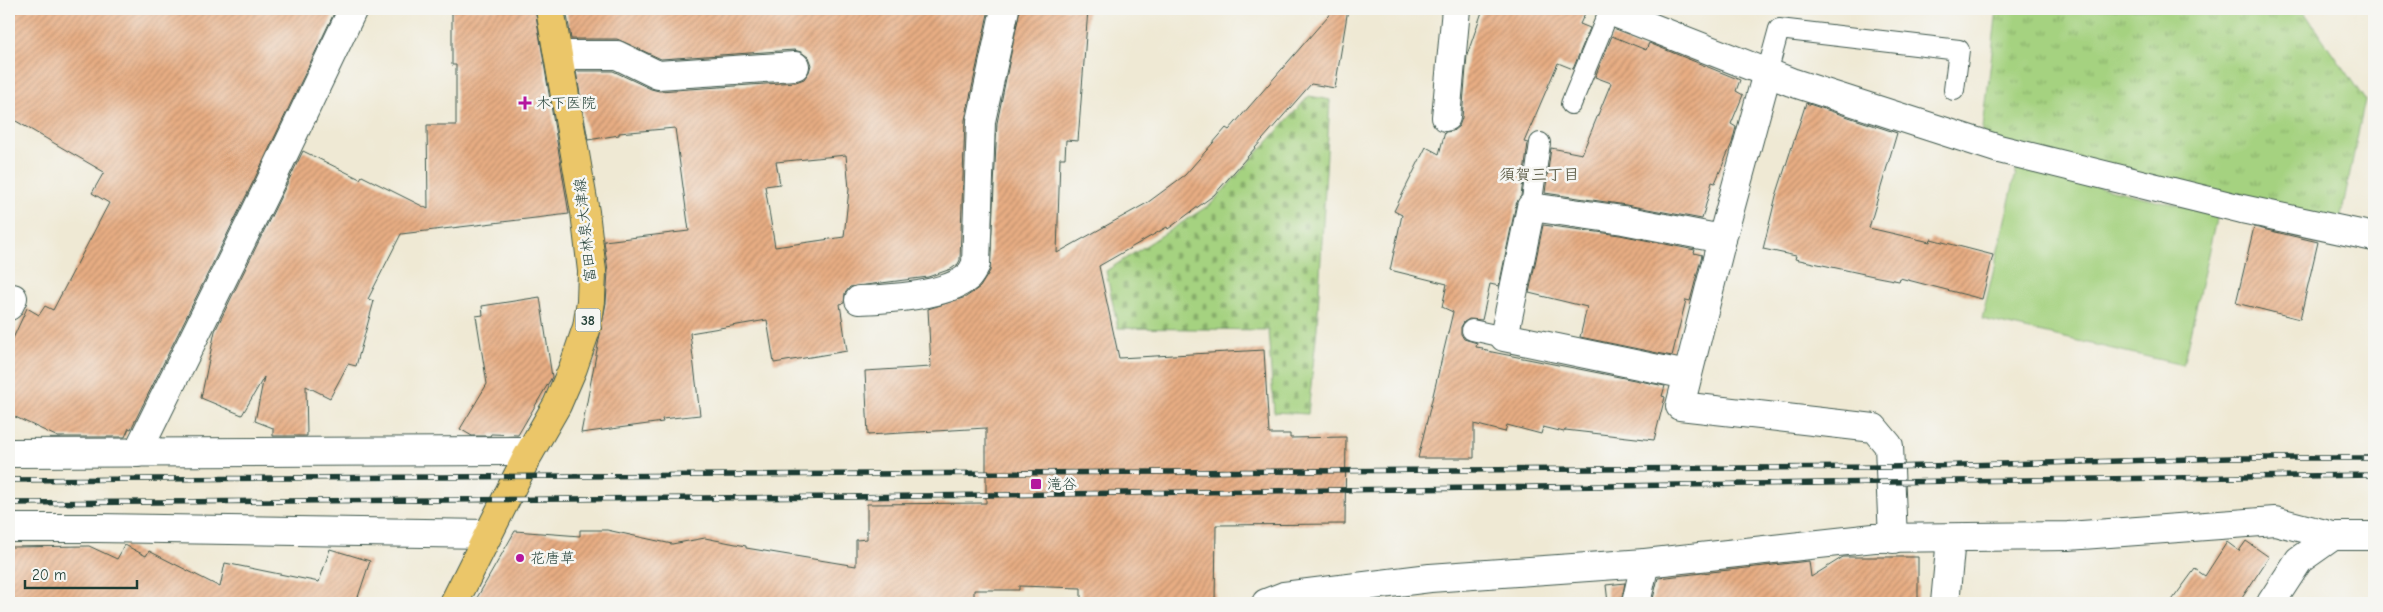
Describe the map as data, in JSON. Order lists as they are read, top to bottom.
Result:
{
  "streets": {
    "main road": ["富田林泉大津線", "38"]
  },
  "districts": ["須賀三丁目"],
  "places": {
    "health": ["木下医院"],
    "transit": ["滝谷"],
    "other": ["花唐草"]
  },
  "scale_bar": "20 m"
}
